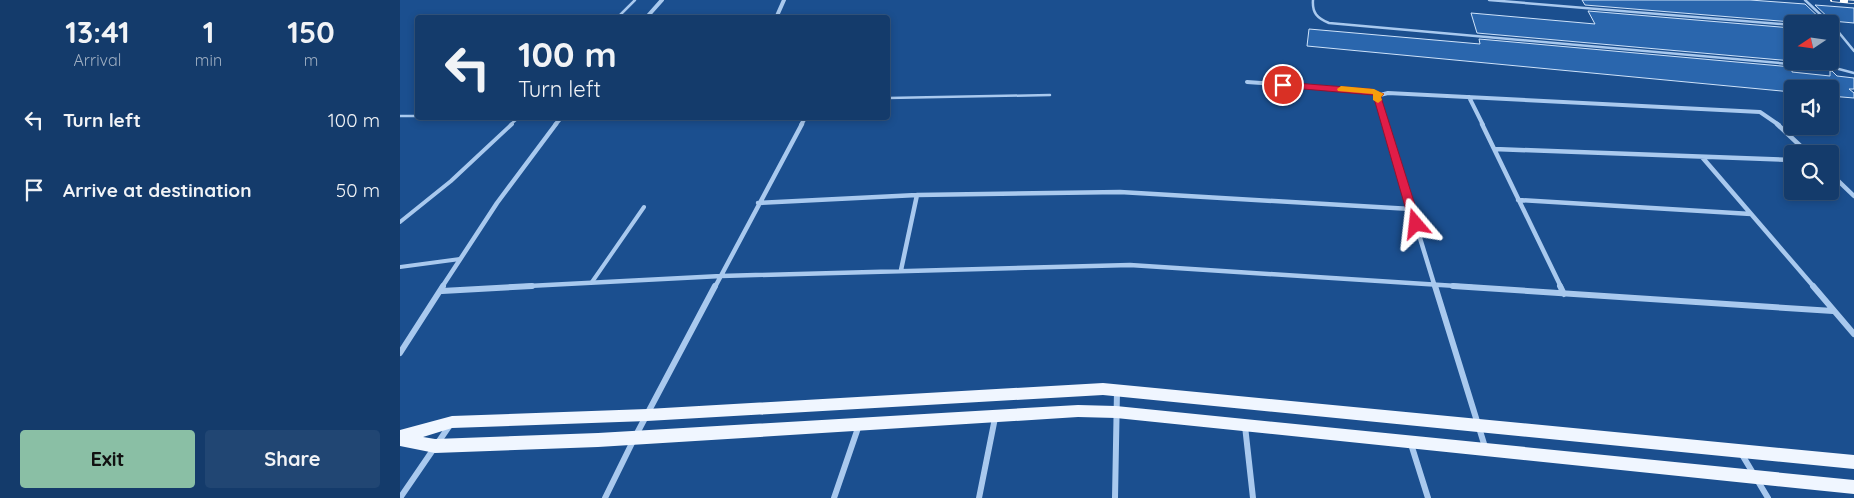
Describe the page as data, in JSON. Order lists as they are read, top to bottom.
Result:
{
  "north": "left",
  "page": {
    "eta": [
      "13:41",
      "Arrival",
      "1",
      "min",
      "150",
      "m"
    ],
    "turn": ["100 m", "Turn left"],
    "list": [
      {
        "name": "Turn left",
        "value": "100 m"
      },
      {
        "name": "Arrive at destination",
        "value": "50 m"
      }
    ],
    "buttons": ["Exit", "Share"]
  }
}
